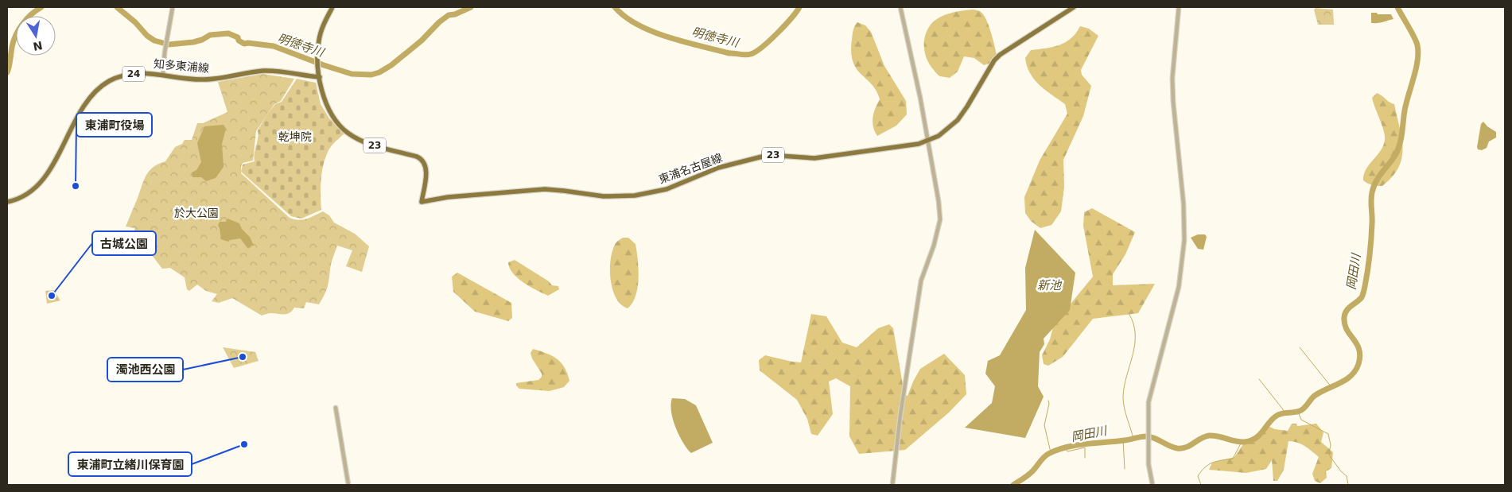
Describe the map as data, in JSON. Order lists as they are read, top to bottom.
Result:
{
  "streets": {
    "main road": [
      "知多東浦線",
      "24",
      "23",
      "東浦名古屋線"
    ]
  },
  "crossings": [
    ["知多東浦線", "東浦名古屋線"]
  ],
  "water": ["明徳寺川", "岡田川", "新池"],
  "parks": ["乾坤院", "於大公園"],
  "places": [
    "東浦町役場",
    "古城公園",
    "濁池西公園",
    "東浦町立緒川保育園"
  ],
  "north": "bottom"
}
